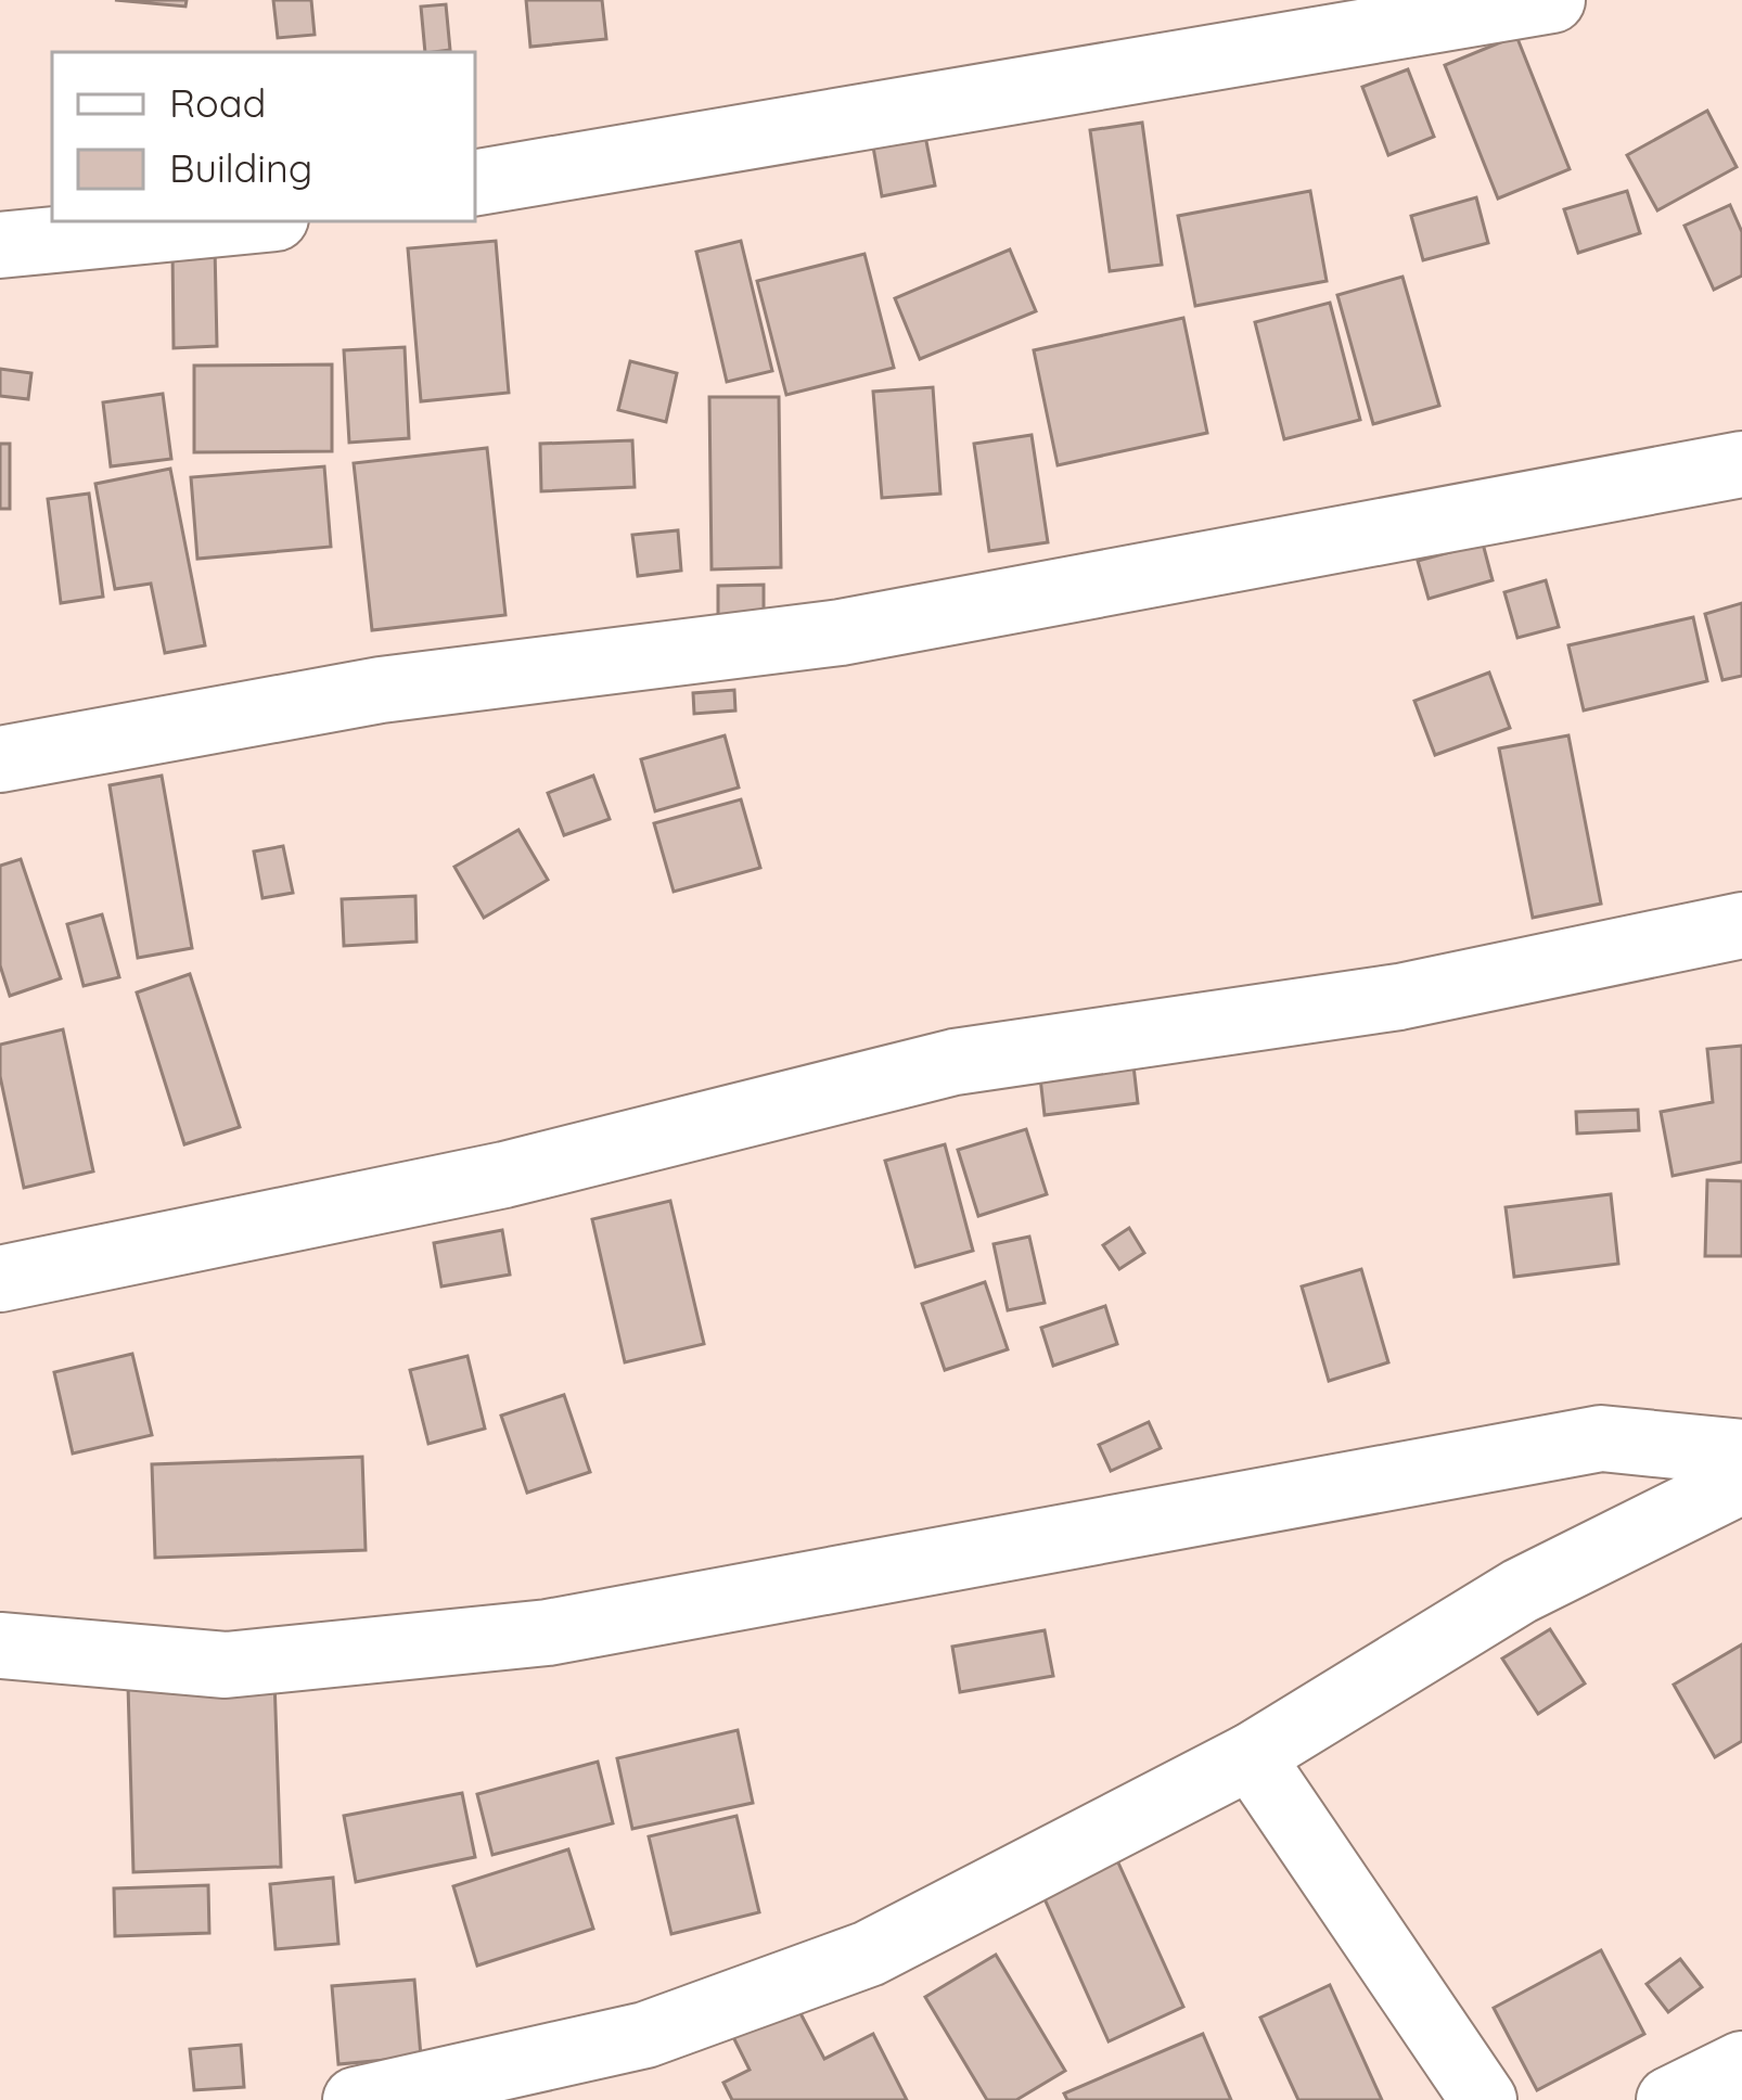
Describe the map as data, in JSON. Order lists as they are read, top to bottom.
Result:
{
  "legend": ["Road", "Building"]
}
